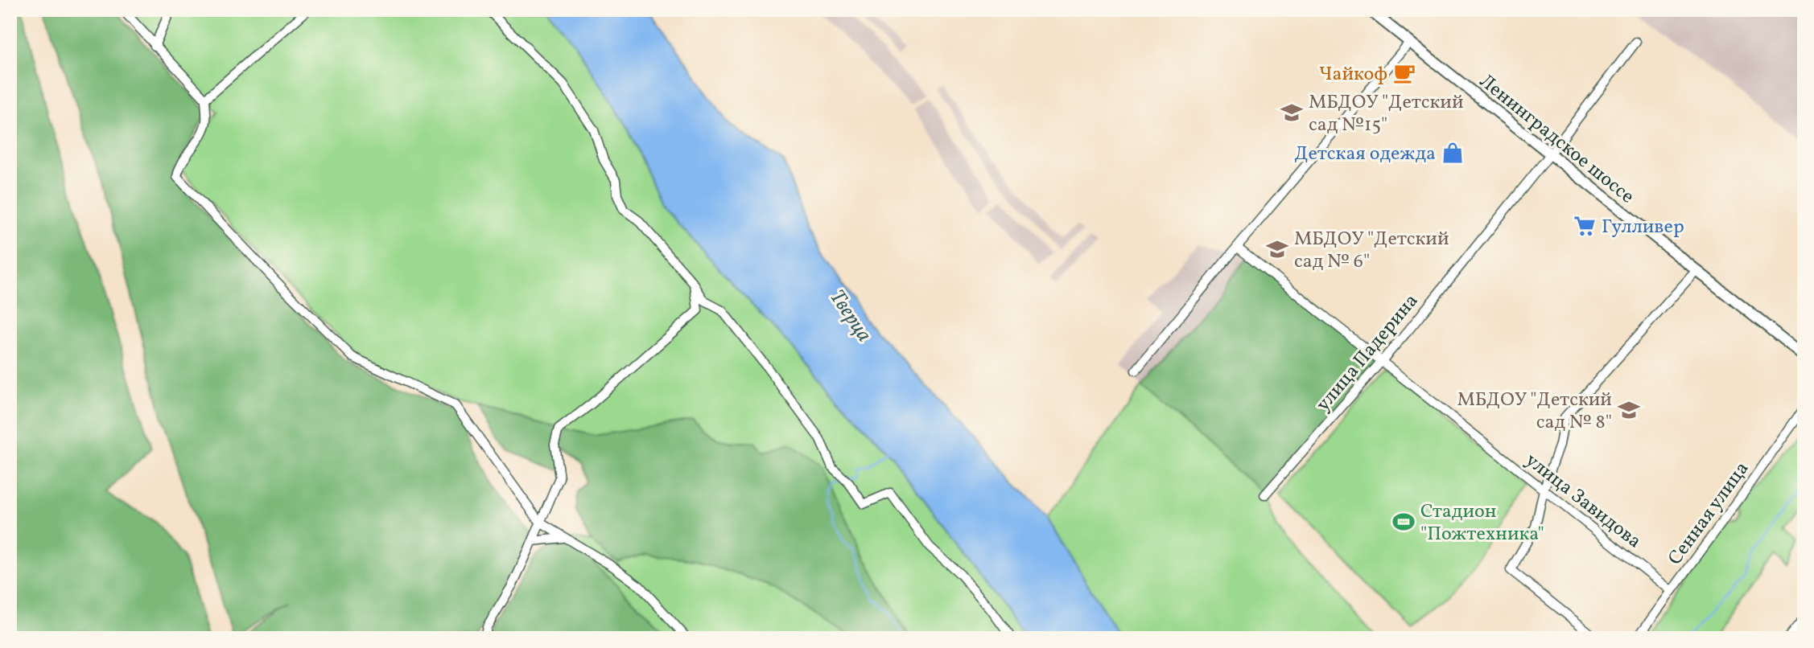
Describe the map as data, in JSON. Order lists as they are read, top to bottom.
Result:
{
  "streets": {
    "main road": ["Ленинградское шоссе"],
    "street": ["улица Падерина", "улица Завидова", "Сенная улица"]
  },
  "crossings": [
    ["Ленинградское шоссе", "улица Падерина"],
    ["улица Падерина", "улица Завидова"],
    ["улица Завидова", "Сенная улица"]
  ],
  "water": ["Тверца"],
  "places": {
    "cafe": ["Чайкоф"],
    "school or university": ["МБДОУ \"Детский сад №15\"", "МБДОУ \"Детский сад № 6\"", "МБДОУ \"Детский сад № 8\""],
    "shop": ["Детская одежда"],
    "supermarket": ["Гулливер"],
    "sports": ["Стадион \"Пожтехника\""]
  }
}
